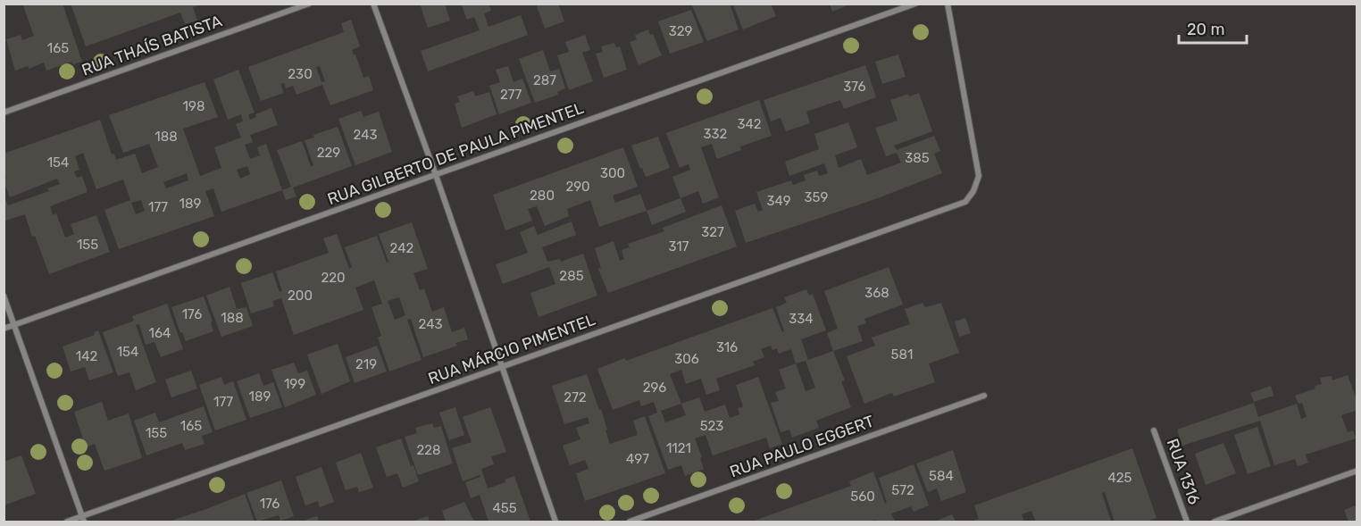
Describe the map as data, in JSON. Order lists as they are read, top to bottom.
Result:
{
  "streets": {
    "street": [
      "RUA THAÍS BATISTA",
      "RUA GILBERTO DE PAULA PIMENTEL",
      "RUA MÁRCIO PIMENTEL",
      "RUA PAULO EGGERT",
      "RUA 1316"
    ]
  },
  "house_numbers": [
    "329",
    "165",
    "230",
    "287",
    "376",
    "277",
    "198",
    "342",
    "332",
    "243",
    "188",
    "229",
    "385",
    "154",
    "300",
    "290",
    "280",
    "359",
    "349",
    "189",
    "177",
    "327",
    "155",
    "317",
    "242",
    "285",
    "220",
    "368",
    "200",
    "176",
    "188",
    "334",
    "243",
    "164",
    "316",
    "154",
    "581",
    "142",
    "306",
    "219",
    "199",
    "296",
    "189",
    "272",
    "177",
    "165",
    "523",
    "155",
    "1121",
    "228",
    "497",
    "584",
    "425",
    "572",
    "560",
    "176",
    "455"
  ],
  "scale_bar": "20 m"
}
